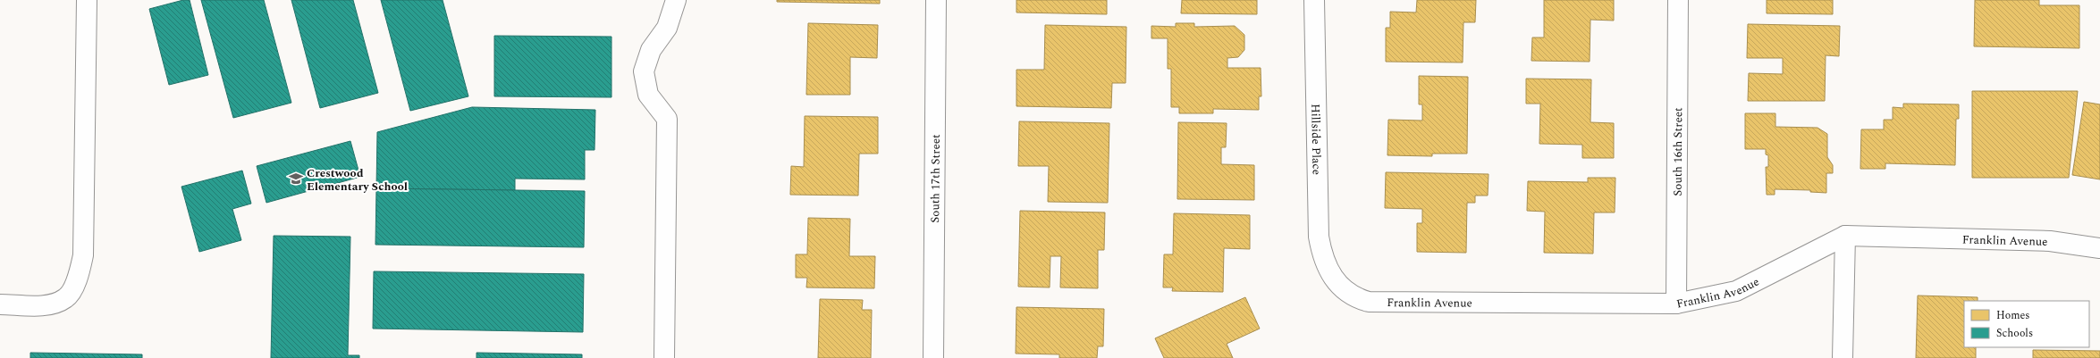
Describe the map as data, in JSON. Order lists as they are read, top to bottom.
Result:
{
  "streets": {
    "street": [
      "Hillside Place",
      "South 16th Street",
      "South 17th Street",
      "Franklin Avenue"
    ]
  },
  "crossings": [
    ["Hillside Place", "Franklin Avenue"],
    ["South 16th Street", "Franklin Avenue"]
  ],
  "places": {
    "school or university": ["Crestwood Elementary School"]
  },
  "legend": ["Homes", "Schools"]
}
